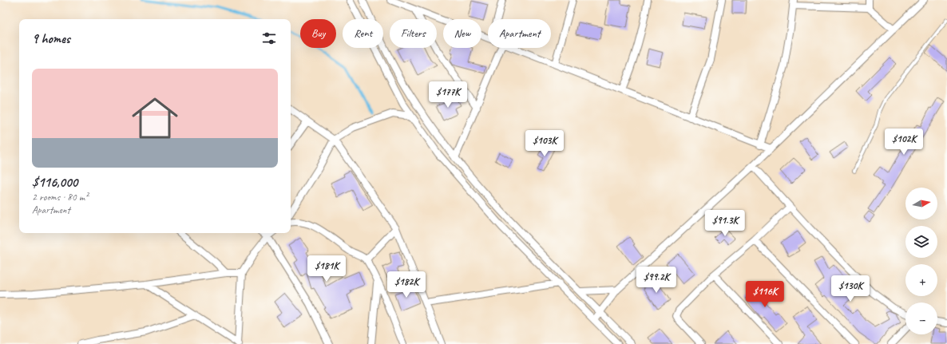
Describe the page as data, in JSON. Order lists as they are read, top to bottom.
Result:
{
  "north": "right",
  "page": {
    "chip": [
      "Buy",
      "Rent",
      "Filters",
      "New",
      "Apartment"
    ],
    "heading": "9 homes",
    "list": [
      {
        "name": "$116,000",
        "note": "2 rooms · 80 m² · Apartment"
      }
    ],
    "price": [
      "$177K",
      "$102K",
      "$103K",
      "$91.3K",
      "$181K",
      "$99.2K",
      "$182K",
      "$130K",
      "$116K"
    ],
    "map_buttons": ["+", "−"]
  }
}
